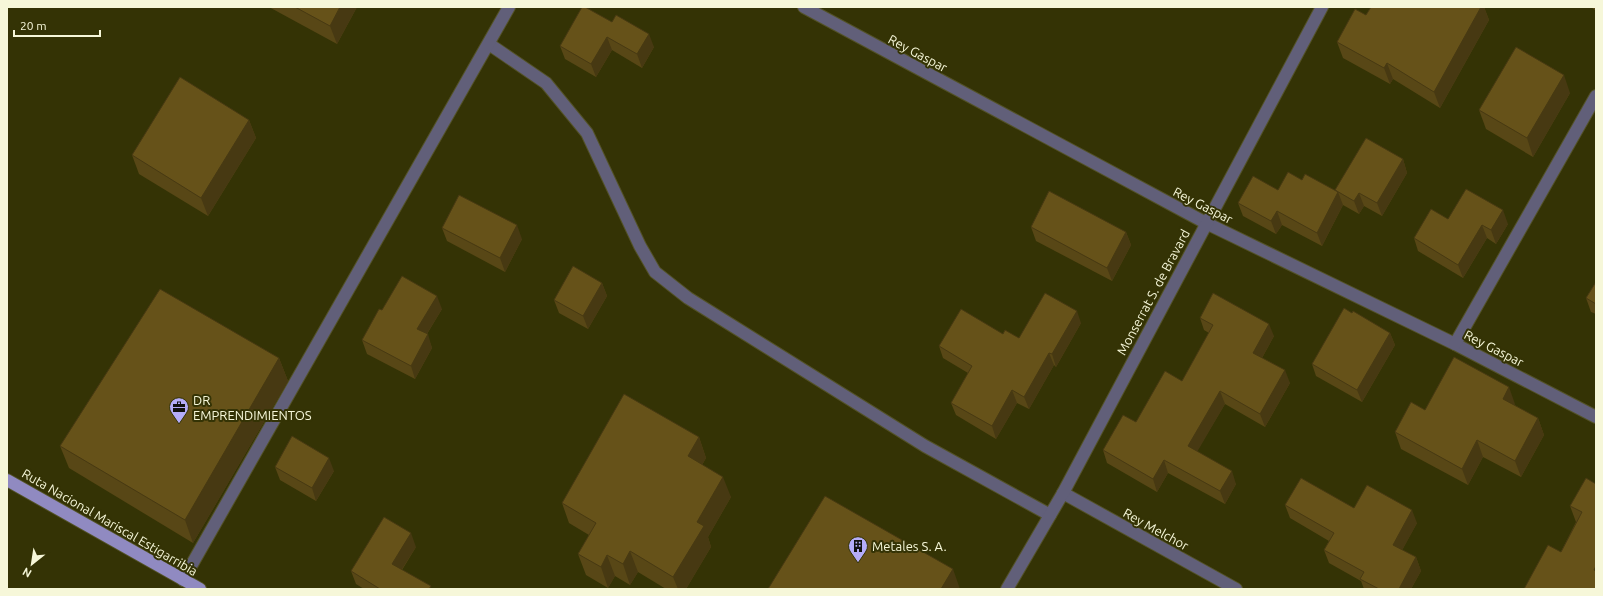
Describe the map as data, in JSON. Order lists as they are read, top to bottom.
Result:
{
  "streets": {
    "main road": ["Ruta Nacional Mariscal Estigarribia"],
    "street": ["Rey Gaspar", "Monserrat S. de Bravard", "Rey Melchor"]
  },
  "crossings": [
    ["Rey Gaspar", "Monserrat S. de Bravard"],
    ["Monserrat S. de Bravard", "Rey Melchor"]
  ],
  "places": {
    "office": ["DR EMPRENDIMIENTOS"],
    "building": ["Metales S. A."]
  },
  "scale_bar": "20 m",
  "north": "bottom left"
}
